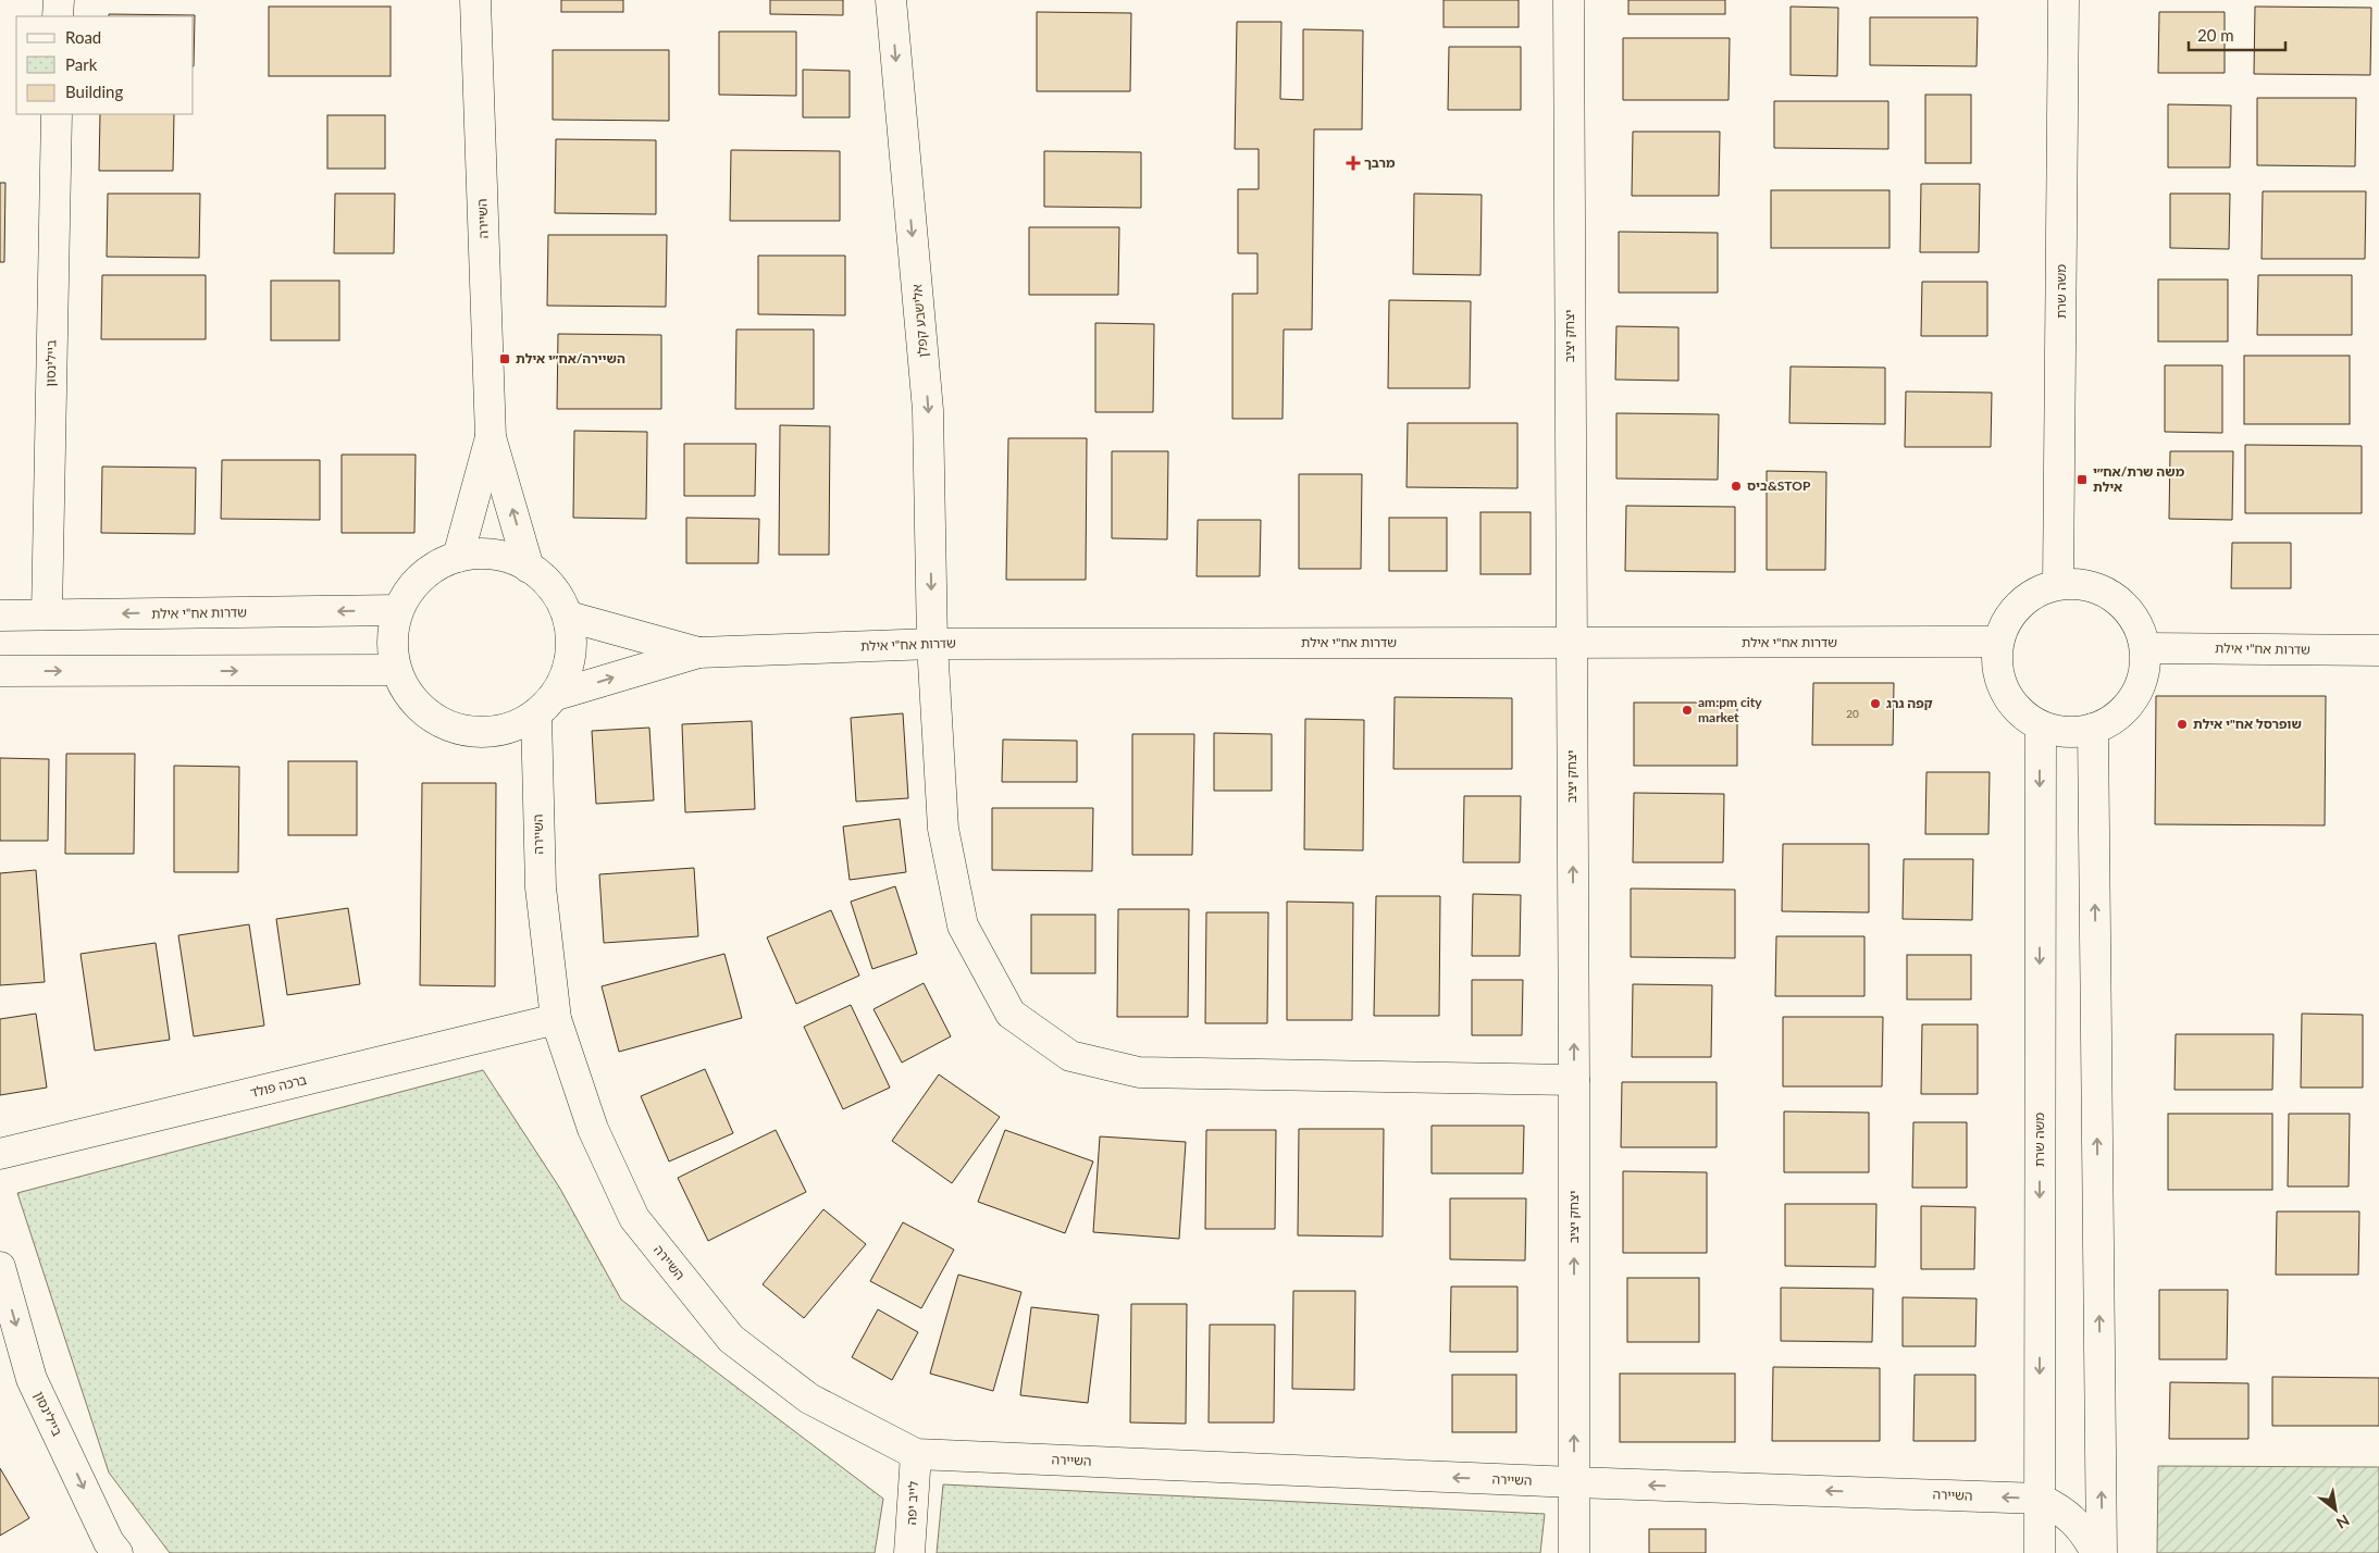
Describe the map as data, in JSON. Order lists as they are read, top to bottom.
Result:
{
  "streets": {
    "street": [
      "השיירה",
      "משה שרת",
      "אלישבע קפלן",
      "יצחק יציב",
      "ביילינסון",
      "שדרות אח\"י אילת",
      "ברכה פולד",
      "לייב יפה"
    ]
  },
  "crossings": [
    ["השיירה", "משה שרת"],
    ["השיירה", "יצחק יציב"],
    ["השיירה", "שדרות אח\"י אילת"],
    ["השיירה", "ברכה פולד"],
    ["השיירה", "לייב יפה"],
    ["משה שרת", "שדרות אח\"י אילת"],
    ["אלישבע קפלן", "יצחק יציב"],
    ["אלישבע קפלן", "שדרות אח\"י אילת"],
    ["יצחק יציב", "שדרות אח\"י אילת"],
    ["ביילינסון", "שדרות אח\"י אילת"]
  ],
  "one_way": [
    "השיירה",
    "אלישבע קפלן",
    "יצחק יציב",
    "ביילינסון"
  ],
  "places": {
    "health": ["מרבך"],
    "transit": ["השיירה/אח״י אילת", "משה שרת/אח״י אילת"],
    "other": [
      "ביס&STOP",
      "קפה גרג",
      "am:pm city market",
      "שופרסל אח\"י אילת"
    ]
  },
  "house_numbers": ["20"],
  "legend": ["Road", "Park", "Building"],
  "scale_bar": "20 m",
  "north": "bottom right"
}
